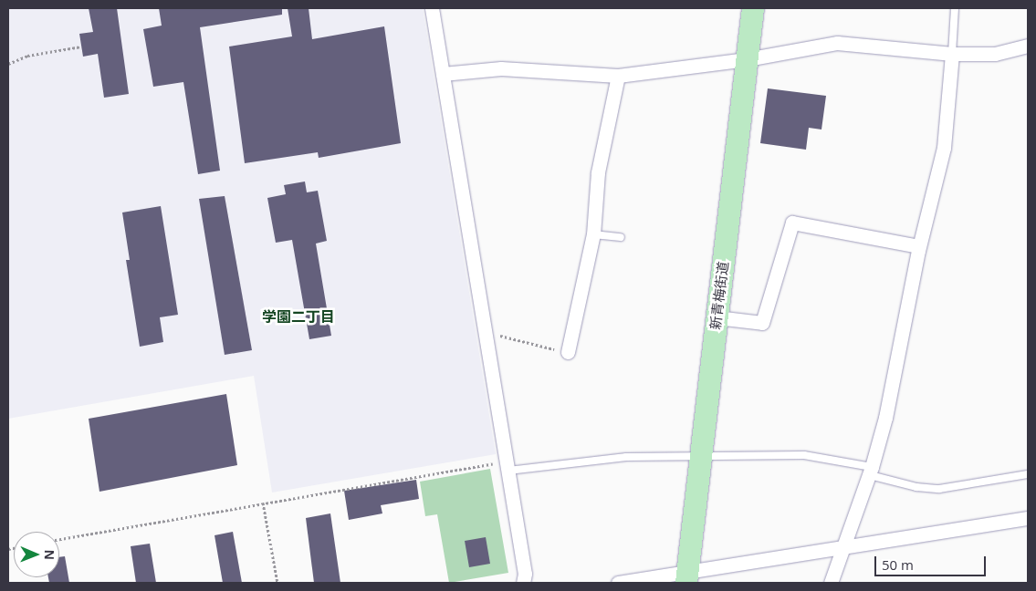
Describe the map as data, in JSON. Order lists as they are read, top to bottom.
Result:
{
  "streets": {
    "main road": ["新青梅街道"]
  },
  "districts": ["学園二丁目"],
  "scale_bar": "50 m",
  "north": "right"
}
